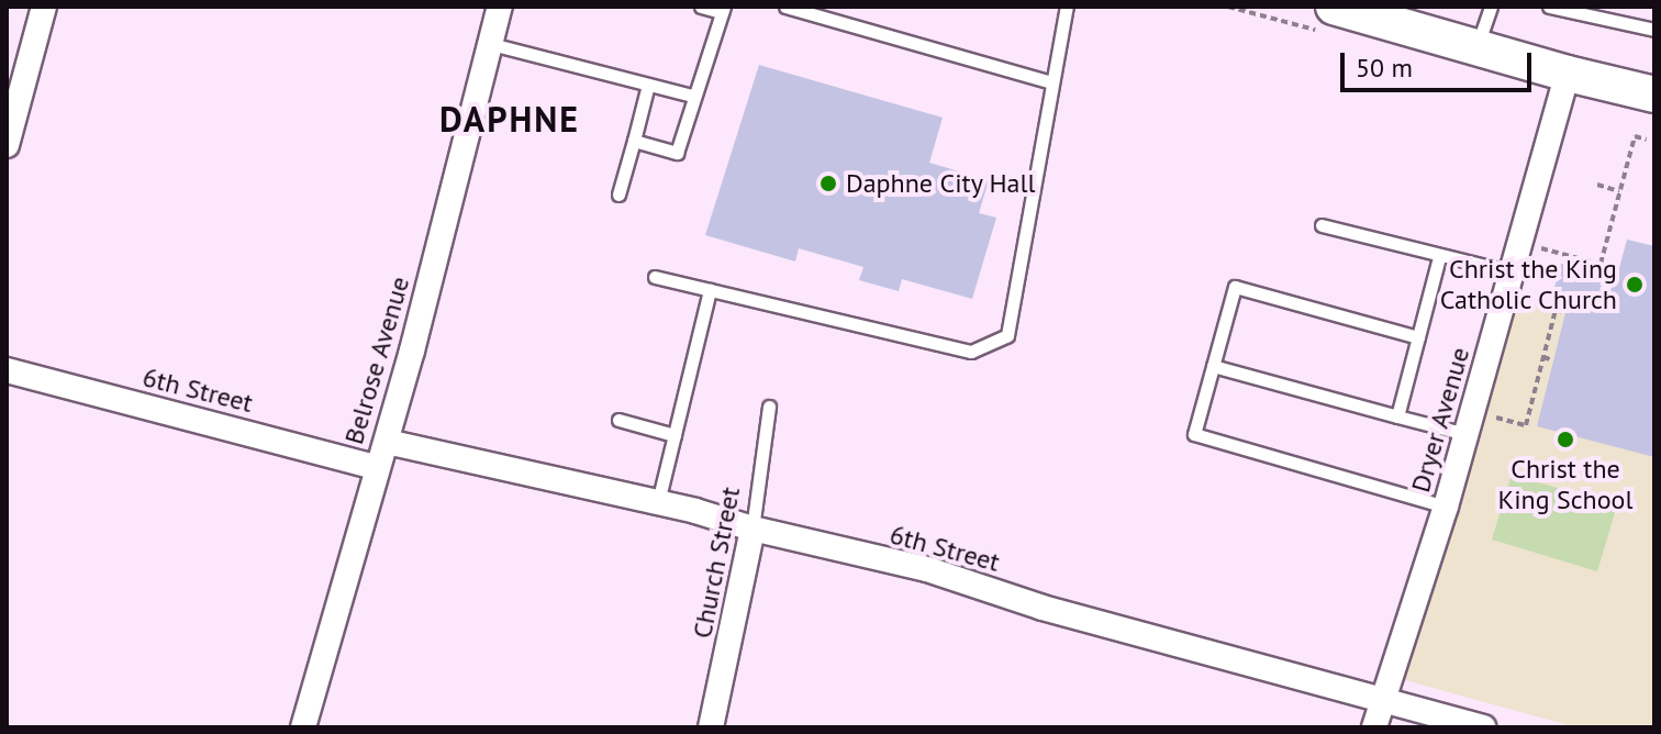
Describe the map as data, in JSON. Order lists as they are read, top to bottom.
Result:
{
  "streets": {
    "street": [
      "Belrose Avenue",
      "6th Street",
      "Dryer Avenue",
      "Church Street"
    ]
  },
  "crossings": [
    ["Belrose Avenue", "6th Street"],
    ["6th Street", "Dryer Avenue"],
    ["6th Street", "Church Street"]
  ],
  "districts": ["DAPHNE"],
  "places": ["Daphne City Hall", "Christ the King Catholic Church", "Christ the King School"],
  "scale_bar": "50 m"
}
